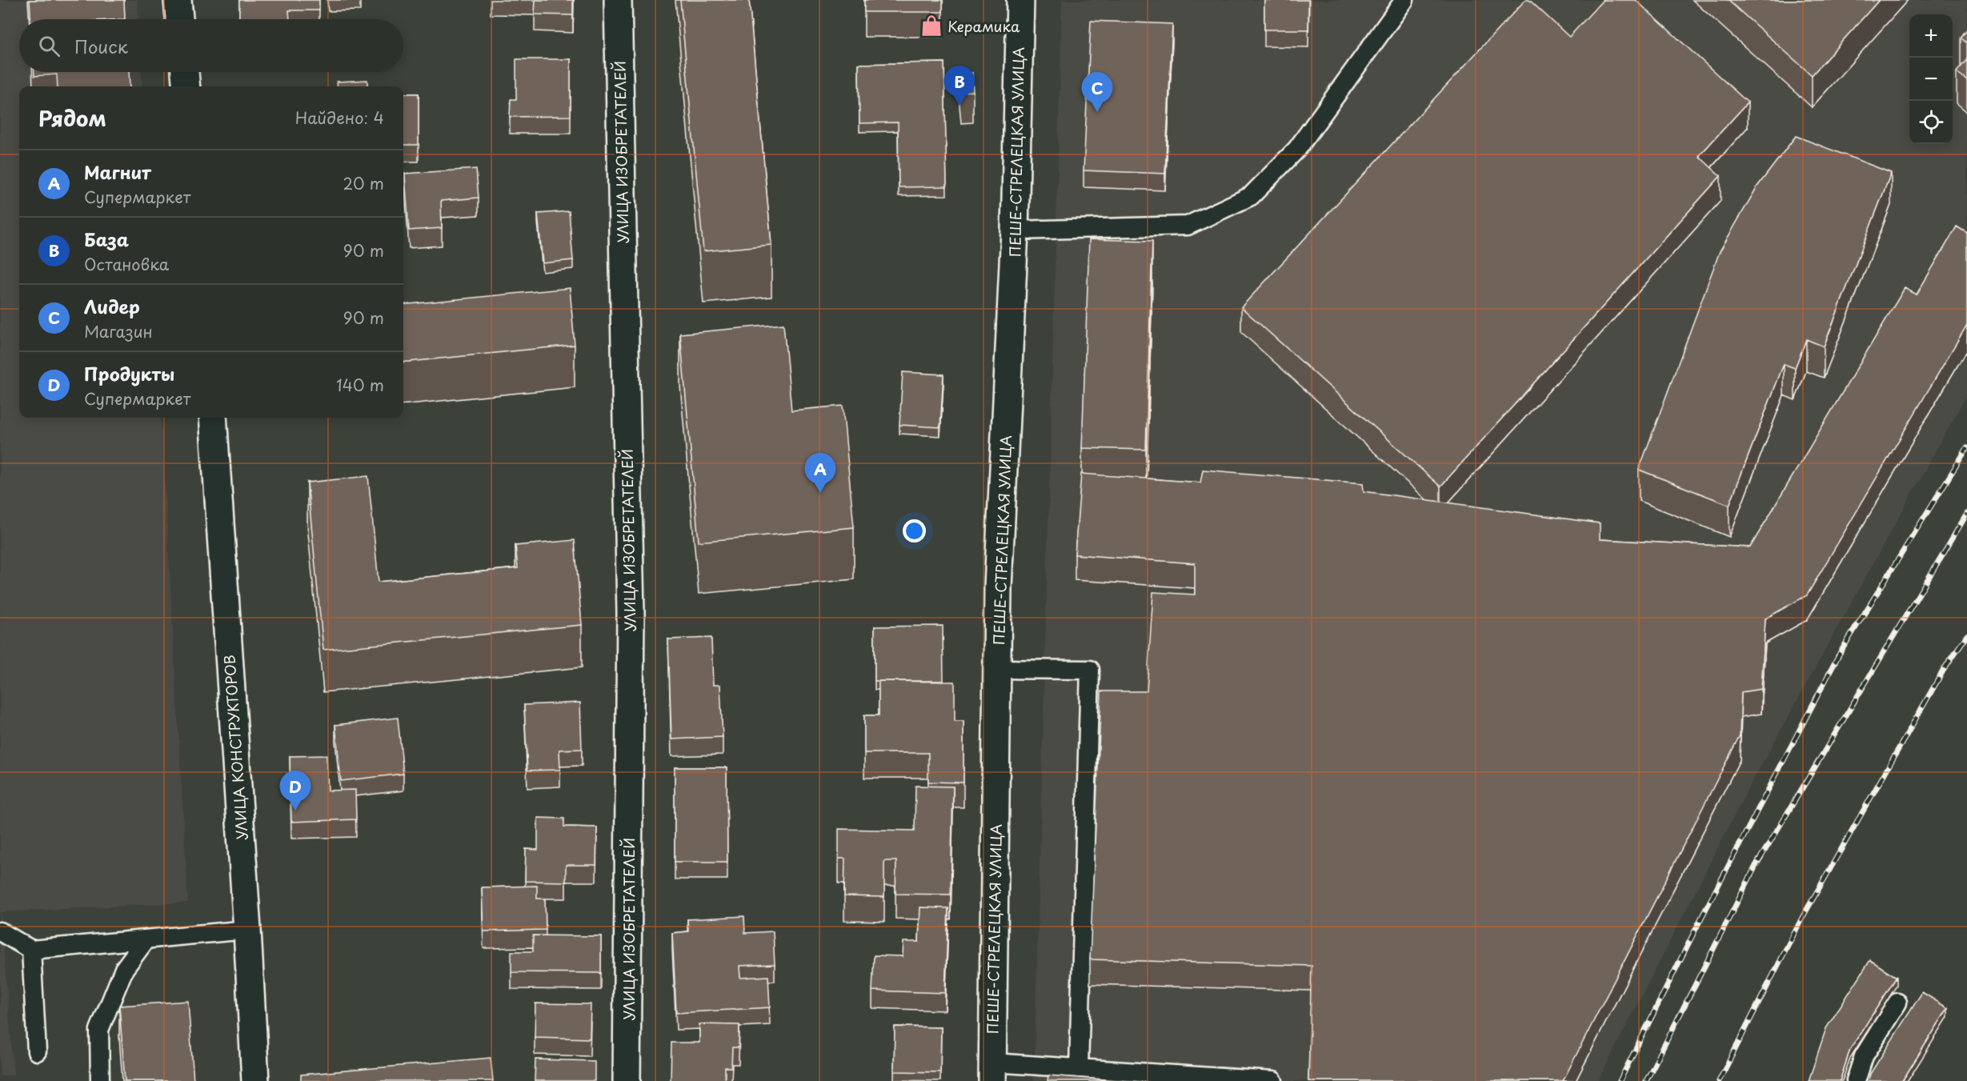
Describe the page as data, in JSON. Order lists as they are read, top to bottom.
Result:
{
  "streets": {
    "street": ["УЛИЦА ИЗОБРЕТАТЕЛЕЙ", "ПЕШЕ-СТРЕЛЕЦКАЯ УЛИЦА", "УЛИЦА КОНСТРУКТОРОВ"]
  },
  "places": {
    "shop": ["Керамика"]
  },
  "page": {
    "map_buttons": ["+", "−"],
    "search": "Поиск",
    "pins": [
      "B",
      "C",
      "A",
      "D"
    ],
    "heading": ["Рядом", "Найдено: 4"],
    "list": [
      {
        "mark": "A",
        "name": "Магнит",
        "note": "Супермаркет",
        "value": "20 m"
      },
      {
        "mark": "B",
        "name": "База",
        "note": "Остановка",
        "value": "90 m"
      },
      {
        "mark": "C",
        "name": "Лидер",
        "note": "Магазин",
        "value": "90 m"
      },
      {
        "mark": "D",
        "name": "Продукты",
        "note": "Супермаркет",
        "value": "140 m"
      }
    ]
  }
}
